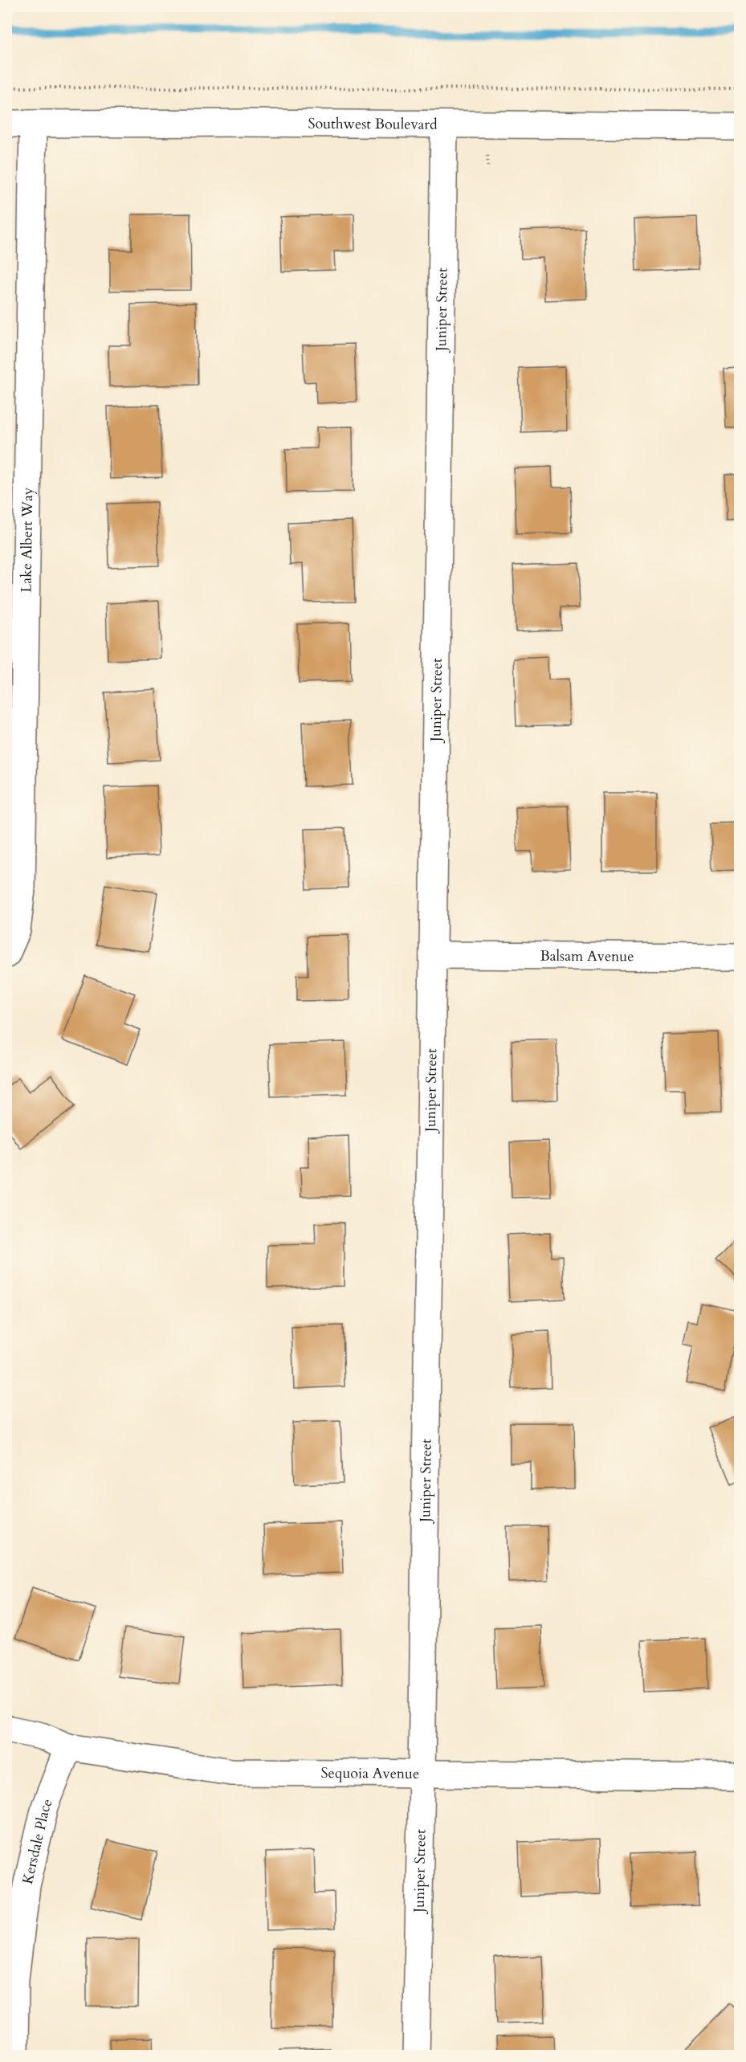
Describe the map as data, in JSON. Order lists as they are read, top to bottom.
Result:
{
  "streets": {
    "street": [
      "Southwest Boulevard",
      "Juniper Street",
      "Lake Albert Way",
      "Balsam Avenue",
      "Sequoia Avenue",
      "Kersdale Place"
    ]
  },
  "crossings": [
    ["Southwest Boulevard", "Juniper Street"],
    ["Southwest Boulevard", "Lake Albert Way"],
    ["Juniper Street", "Balsam Avenue"],
    ["Juniper Street", "Sequoia Avenue"],
    ["Sequoia Avenue", "Kersdale Place"]
  ]
}
